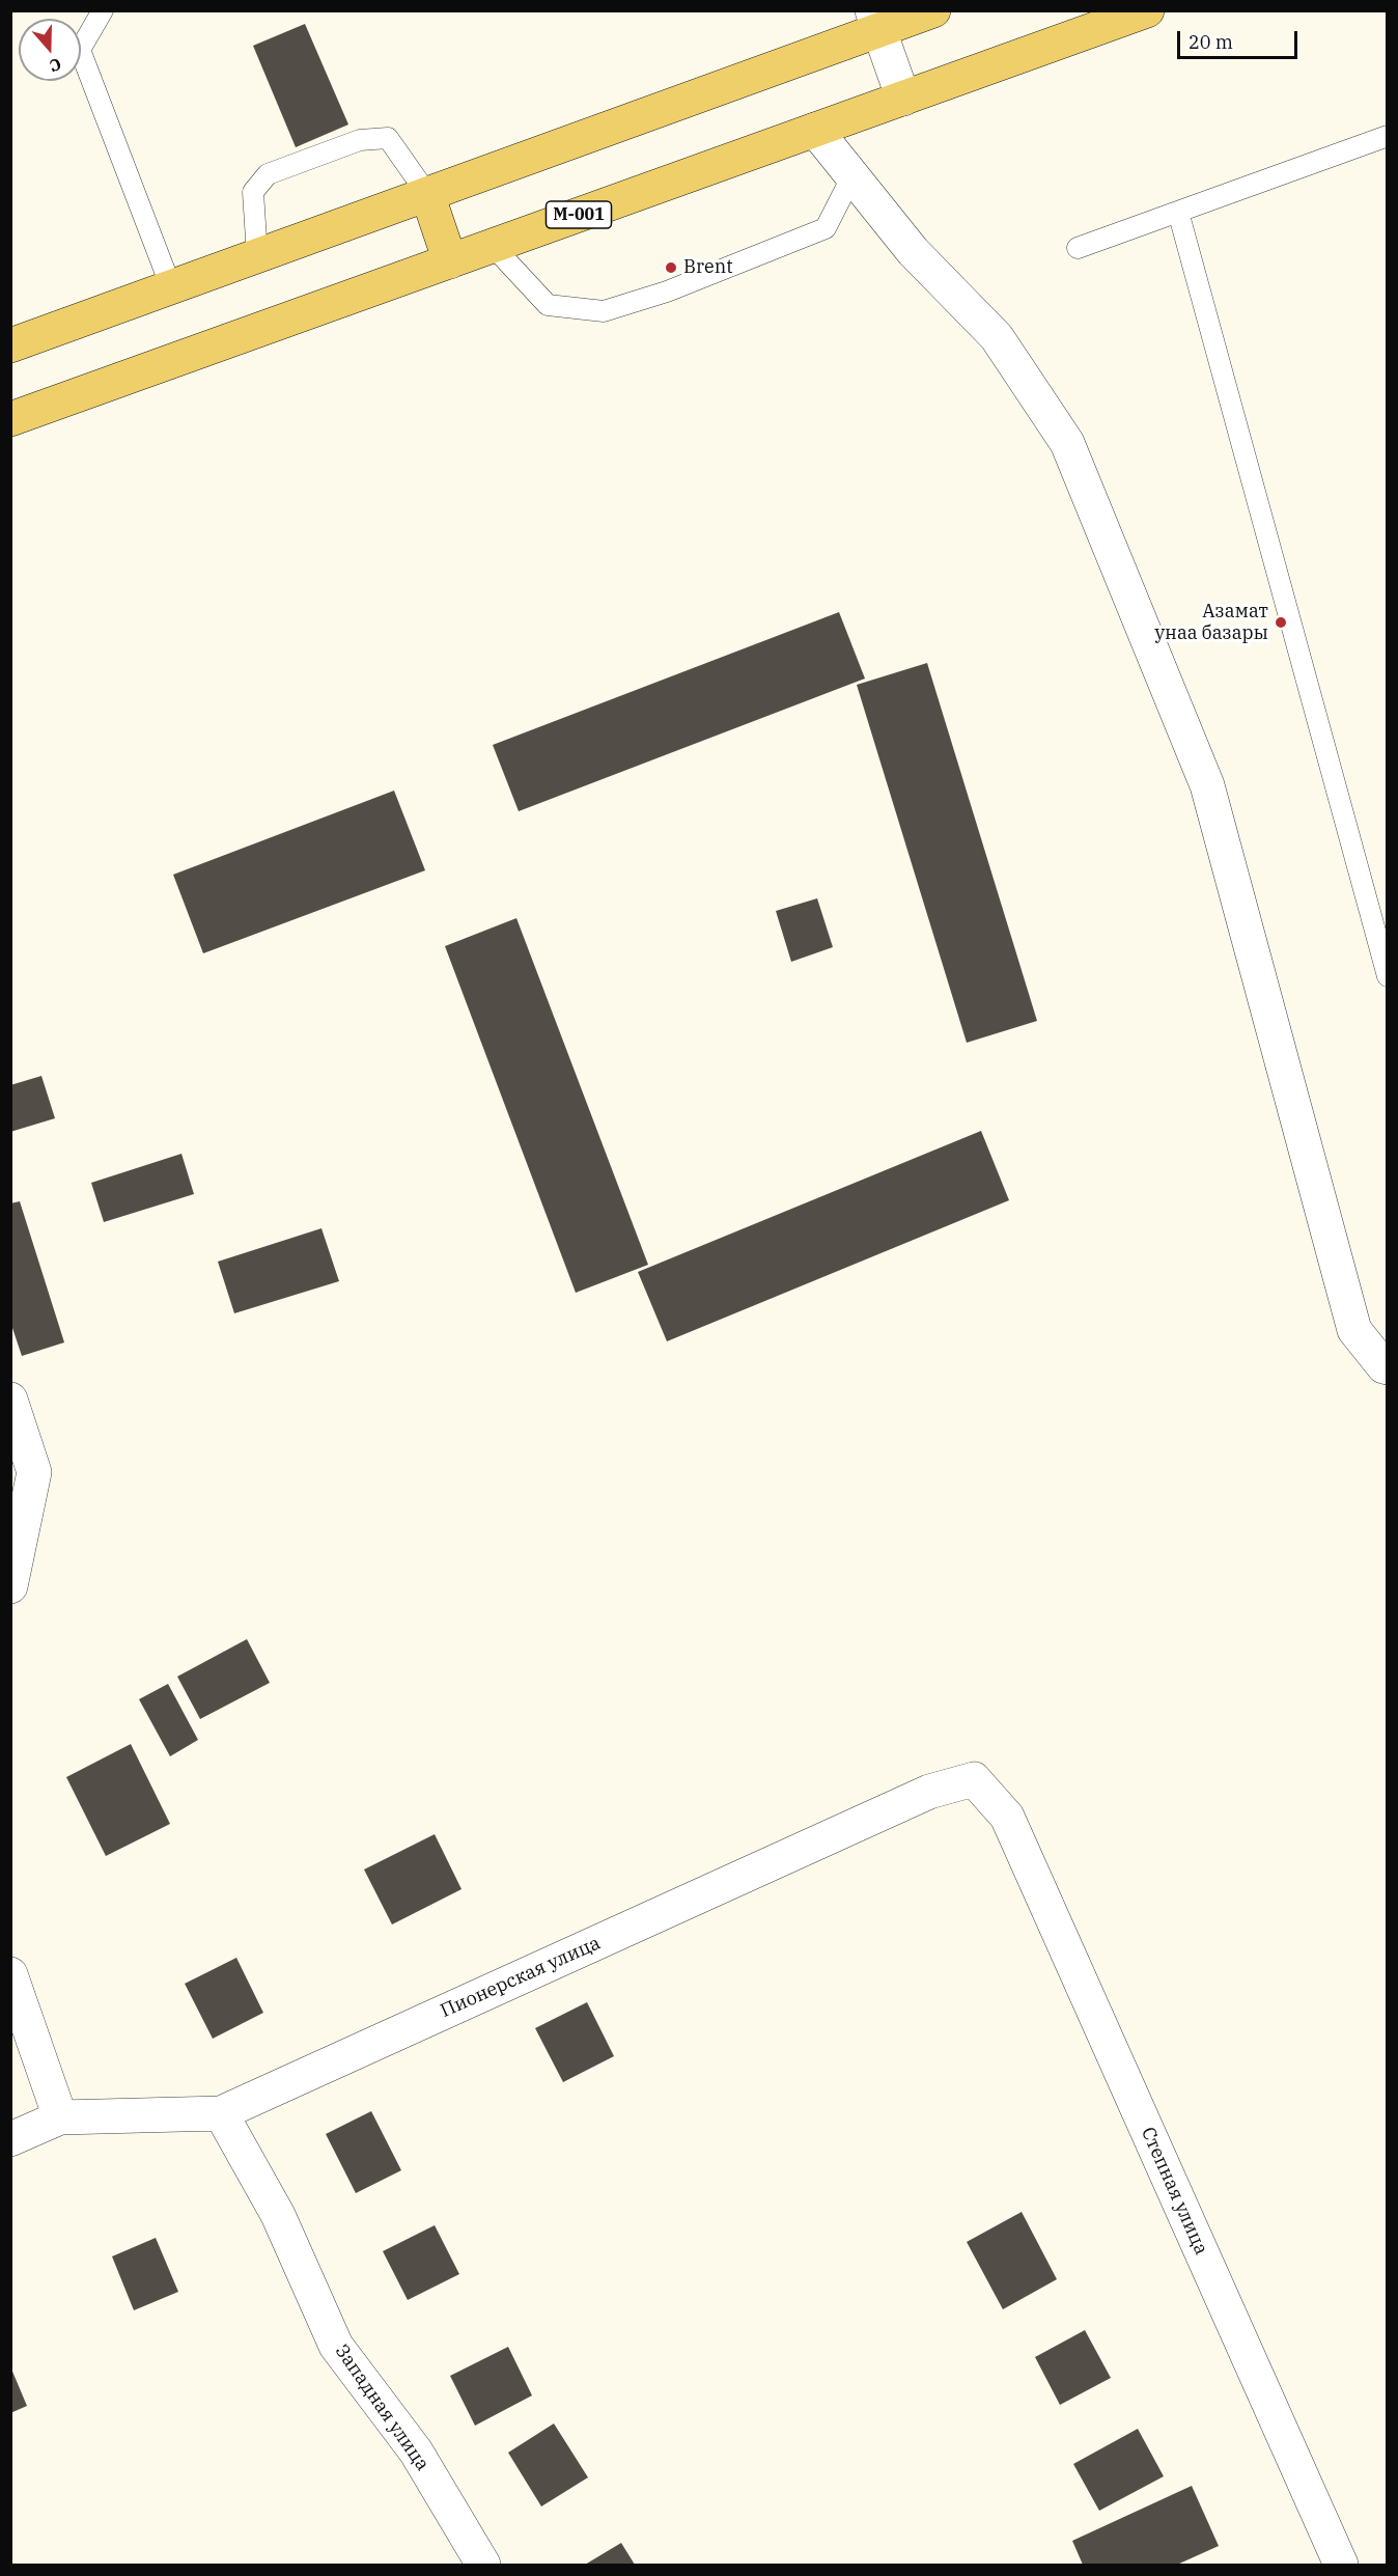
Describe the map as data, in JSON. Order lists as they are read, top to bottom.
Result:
{
  "streets": {
    "main road": ["M-001"],
    "street": ["Пионерская улица", "Степная улица", "Западная улица"]
  },
  "crossings": [
    ["Пионерская улица", "Степная улица"],
    ["Пионерская улица", "Западная улица"]
  ],
  "places": ["Brent", "Азамат унаа базары"],
  "scale_bar": "20 m",
  "north": "bottom"
}
